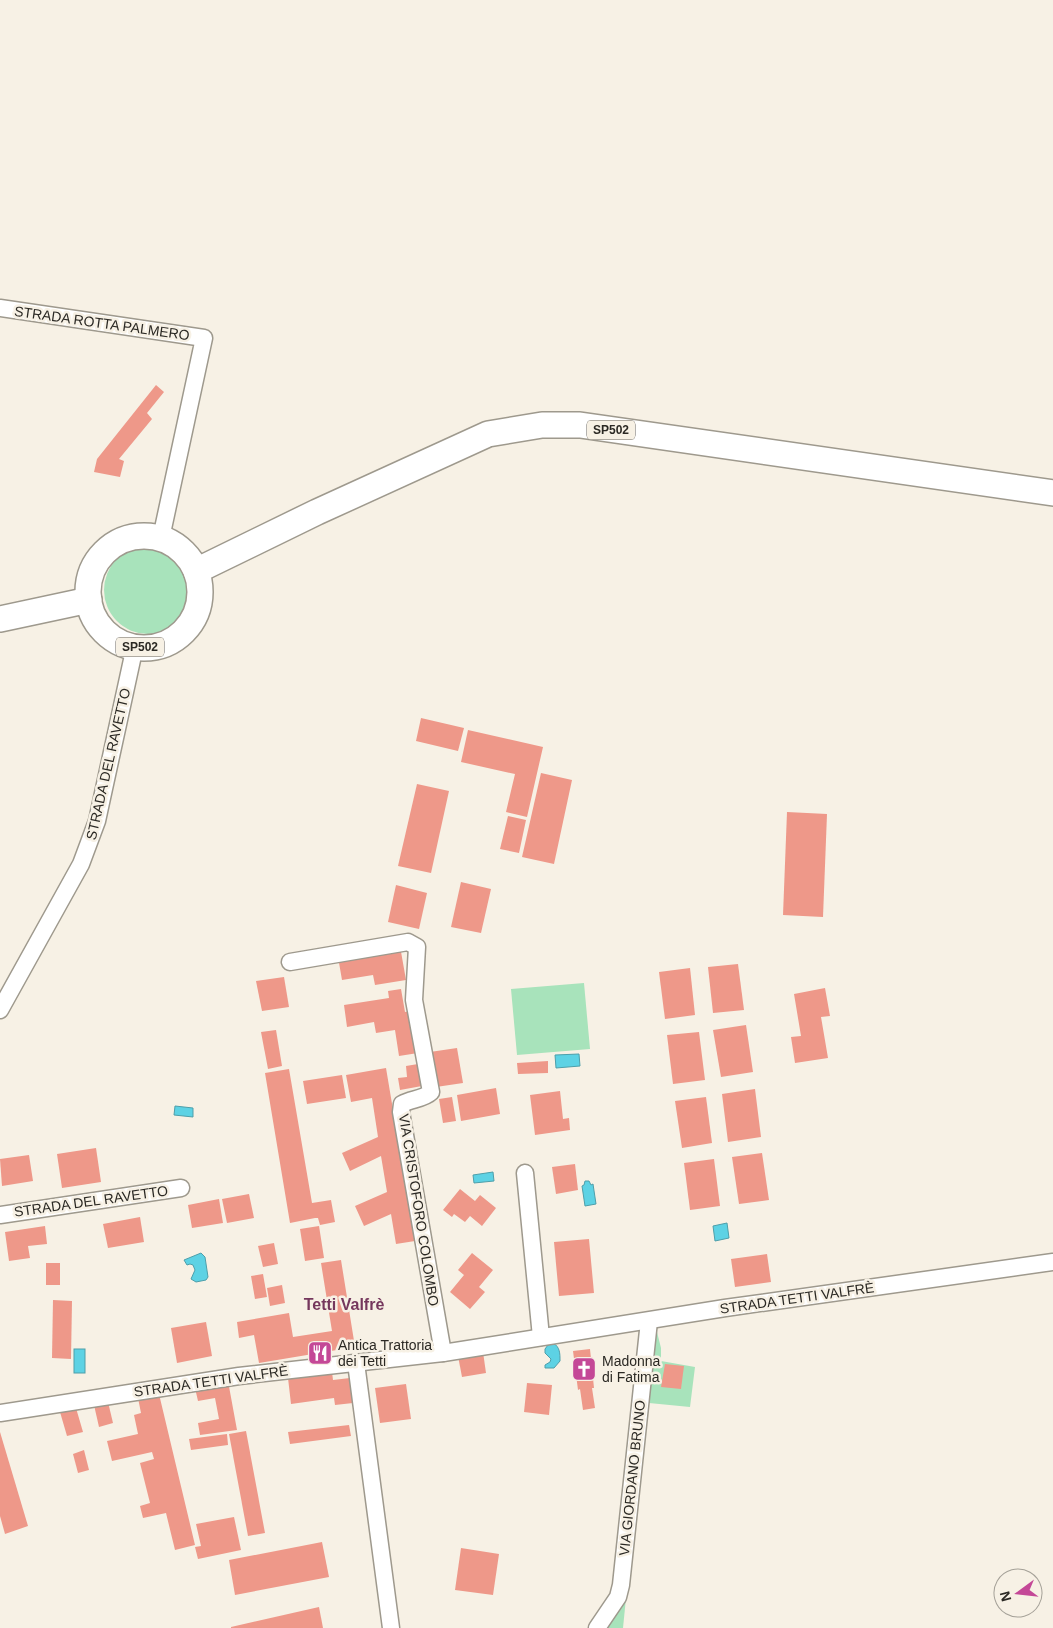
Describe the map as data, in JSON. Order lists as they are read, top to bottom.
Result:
{
  "streets": {
    "main road": ["SP502"],
    "street": [
      "STRADA ROTTA PALMERO",
      "STRADA DEL RAVETTO",
      "VIA CRISTOFORO COLOMBO",
      "STRADA TETTI VALFRÈ",
      "VIA GIORDANO BRUNO"
    ]
  },
  "crossings": [
    ["STRADA ROTTA PALMERO", "SP502"],
    ["STRADA ROTTA PALMERO", "STRADA DEL RAVETTO"],
    ["SP502", "STRADA DEL RAVETTO"],
    ["VIA CRISTOFORO COLOMBO", "STRADA TETTI VALFRÈ"],
    ["STRADA TETTI VALFRÈ", "VIA GIORDANO BRUNO"]
  ],
  "districts": ["Tetti Valfrè"],
  "places": {
    "restaurant": ["Antica Trattoria dei Tetti"],
    "church": ["Madonna di Fatima"]
  },
  "north": "left"
}
